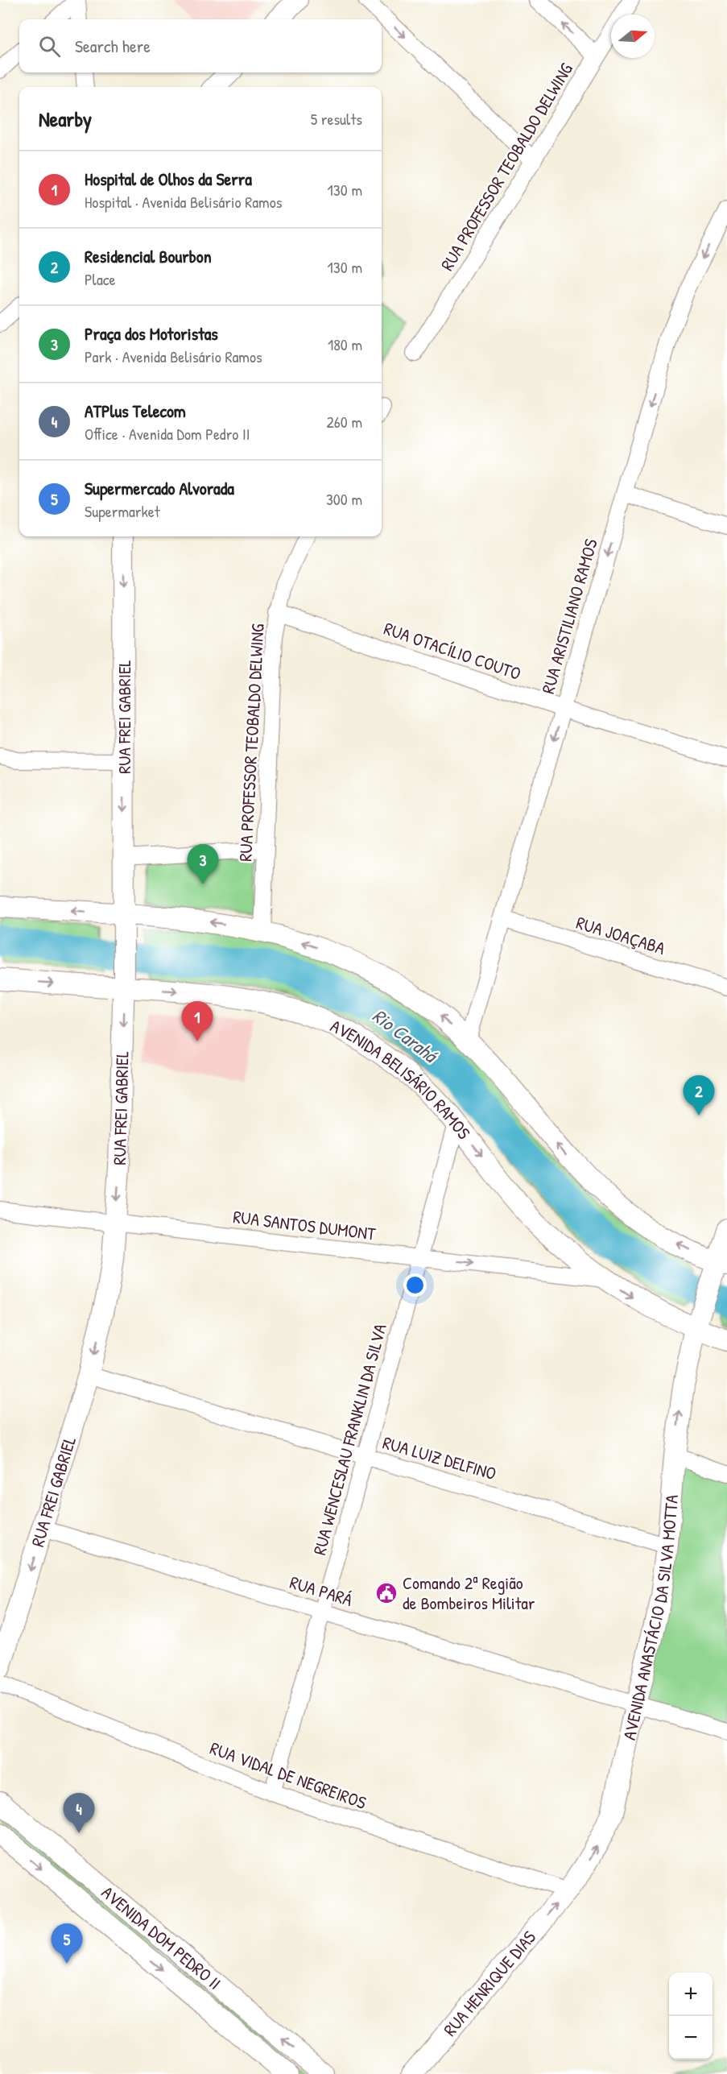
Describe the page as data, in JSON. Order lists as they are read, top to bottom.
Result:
{
  "streets": {
    "main road": [
      "RUA FREI GABRIEL",
      "AVENIDA BELISÁRIO RAMOS",
      "AVENIDA ANASTÁCIO DA SILVA MOTTA",
      "AVENIDA DOM PEDRO II",
      "RUA HENRIQUE DIAS"
    ],
    "street": [
      "RUA PROFESSOR TEOBALDO DELWING",
      "RUA ARISTILIANO RAMOS",
      "RUA OTACÍLIO COUTO",
      "RUA JOAÇABA",
      "RUA SANTOS DUMONT",
      "RUA WENCESLAU FRANKLIN DA SILVA",
      "RUA LUIZ DELFINO",
      "RUA PARÁ",
      "RUA VIDAL DE NEGREIROS"
    ]
  },
  "crossings": [
    ["RUA PROFESSOR TEOBALDO DELWING", "RUA OTACÍLIO COUTO"],
    ["RUA ARISTILIANO RAMOS", "RUA OTACÍLIO COUTO"],
    ["RUA ARISTILIANO RAMOS", "RUA JOAÇABA"],
    ["RUA FREI GABRIEL", "AVENIDA BELISÁRIO RAMOS"],
    ["RUA FREI GABRIEL", "RUA SANTOS DUMONT"],
    ["RUA FREI GABRIEL", "RUA LUIZ DELFINO"],
    ["RUA FREI GABRIEL", "RUA PARÁ"],
    ["AVENIDA BELISÁRIO RAMOS", "RUA SANTOS DUMONT"],
    ["AVENIDA BELISÁRIO RAMOS", "RUA WENCESLAU FRANKLIN DA SILVA"],
    ["AVENIDA BELISÁRIO RAMOS", "AVENIDA ANASTÁCIO DA SILVA MOTTA"],
    ["RUA SANTOS DUMONT", "RUA WENCESLAU FRANKLIN DA SILVA"],
    ["RUA WENCESLAU FRANKLIN DA SILVA", "RUA LUIZ DELFINO"],
    ["RUA WENCESLAU FRANKLIN DA SILVA", "RUA PARÁ"],
    ["RUA WENCESLAU FRANKLIN DA SILVA", "RUA VIDAL DE NEGREIROS"],
    ["RUA LUIZ DELFINO", "AVENIDA ANASTÁCIO DA SILVA MOTTA"],
    ["RUA PARÁ", "AVENIDA ANASTÁCIO DA SILVA MOTTA"],
    ["AVENIDA ANASTÁCIO DA SILVA MOTTA", "RUA VIDAL DE NEGREIROS"],
    ["AVENIDA ANASTÁCIO DA SILVA MOTTA", "RUA HENRIQUE DIAS"],
    ["RUA VIDAL DE NEGREIROS", "RUA HENRIQUE DIAS"]
  ],
  "one_way": [
    "RUA ARISTILIANO RAMOS",
    "RUA FREI GABRIEL",
    "AVENIDA ANASTÁCIO DA SILVA MOTTA",
    "RUA HENRIQUE DIAS"
  ],
  "water": ["Rio Carahá"],
  "places": {
    "public building": ["Comando 2ª Região de Bombeiros Militar"]
  },
  "north": "right",
  "page": {
    "search": "Search here",
    "heading": ["Nearby", "5 results"],
    "list": [
      {
        "mark": "1",
        "name": "Hospital de Olhos da Serra",
        "note": "Hospital · Avenida Belisário Ramos",
        "value": "130 m"
      },
      {
        "mark": "2",
        "name": "Residencial Bourbon",
        "note": "Place",
        "value": "130 m"
      },
      {
        "mark": "3",
        "name": "Praça dos Motoristas",
        "note": "Park · Avenida Belisário Ramos",
        "value": "180 m"
      },
      {
        "mark": "4",
        "name": "ATPlus Telecom",
        "note": "Office · Avenida Dom Pedro II",
        "value": "260 m"
      },
      {
        "mark": "5",
        "name": "Supermercado Alvorada",
        "note": "Supermarket",
        "value": "300 m"
      }
    ],
    "pins": [
      "3",
      "1",
      "2",
      "4",
      "5"
    ],
    "map_buttons": ["+", "−"]
  }
}
